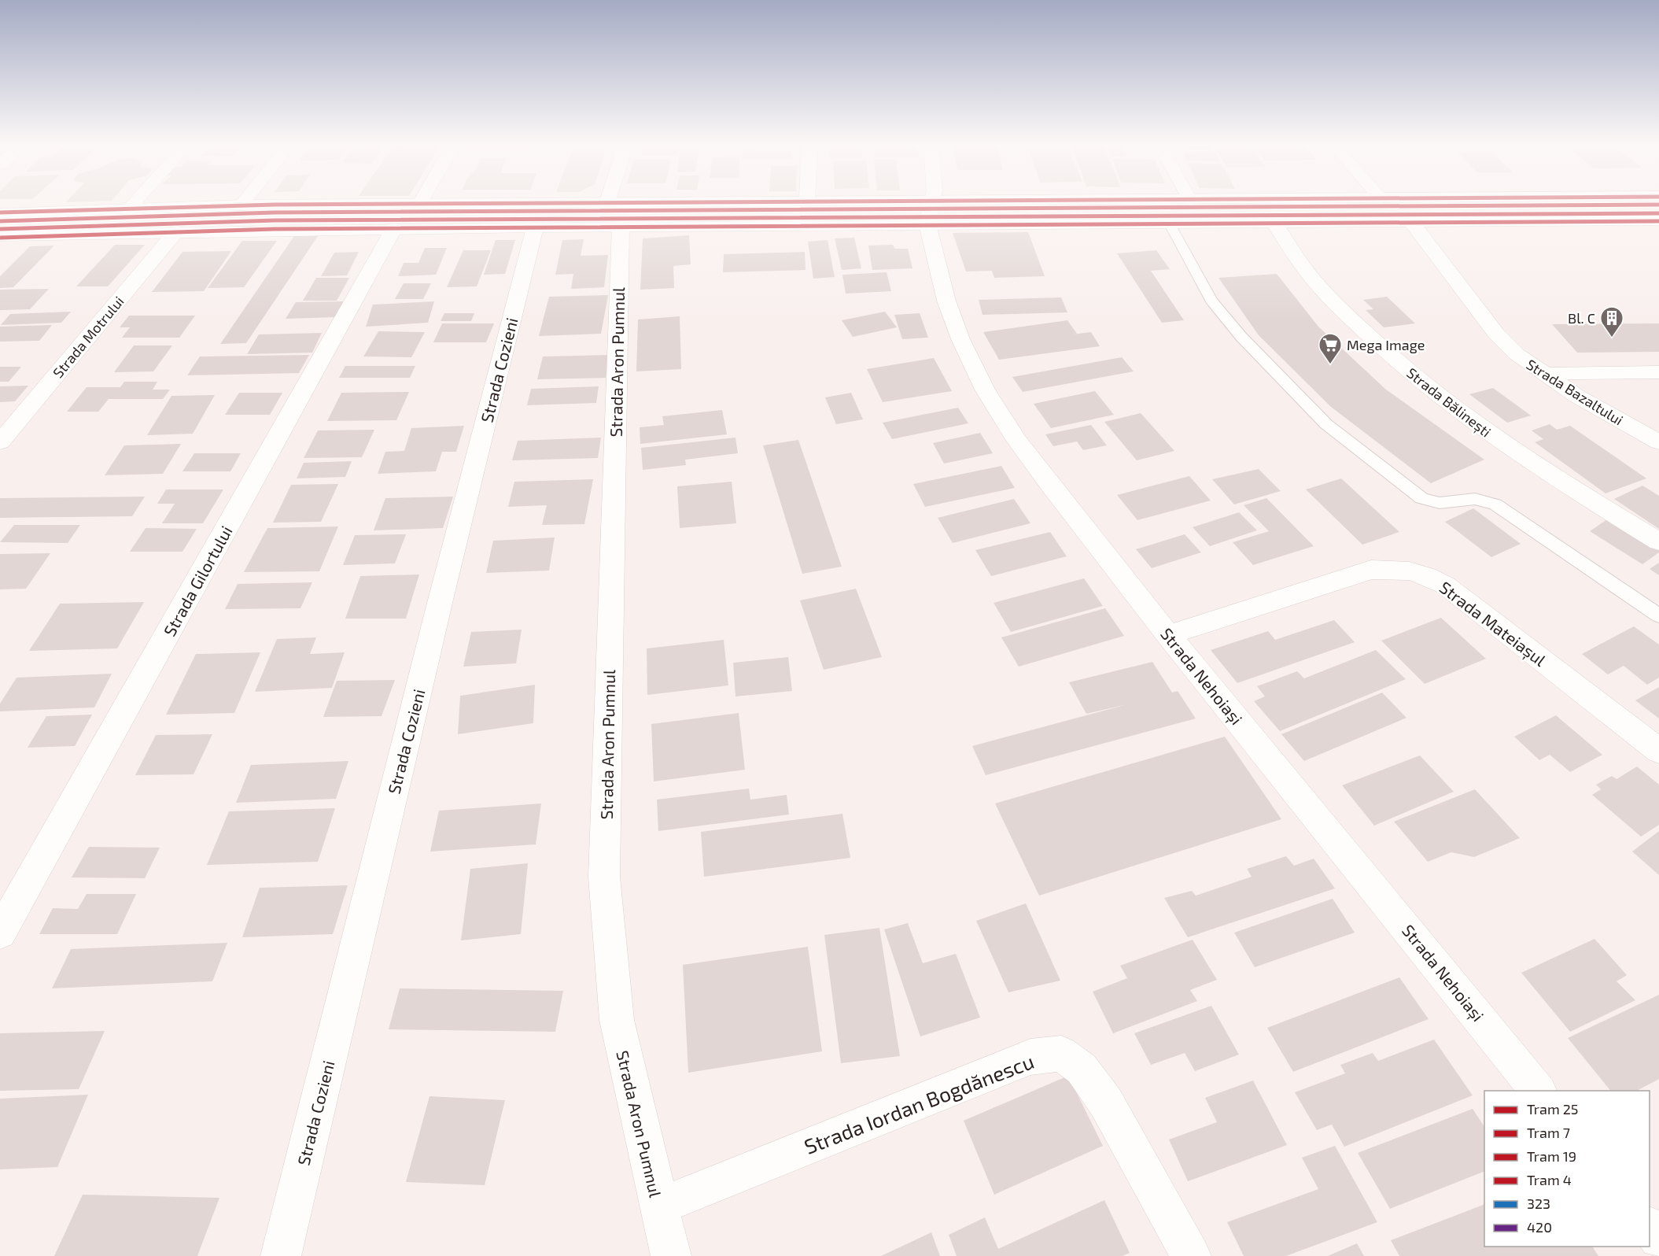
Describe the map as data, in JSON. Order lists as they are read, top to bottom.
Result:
{
  "streets": {
    "street": [
      "Strada Motrului",
      "Strada Aron Pumnul",
      "Strada Cozieni",
      "Strada Bazaltului",
      "Strada Bălinești",
      "Strada Gilortului",
      "Strada Mateiașul",
      "Strada Nehoiași",
      "Strada Iordan Bogdănescu"
    ]
  },
  "crossings": [
    ["Strada Aron Pumnul", "Strada Iordan Bogdănescu"],
    ["Strada Mateiașul", "Strada Nehoiași"]
  ],
  "places": {
    "building": ["Bl. C"],
    "supermarket": ["Mega Image"]
  },
  "lines": [
    "tram line 19",
    "transit line 323",
    "tram line 25",
    "transit line 420",
    "tram line 7",
    "tram line 4"
  ],
  "legend": [
    "Tram 25",
    "Tram 7",
    "Tram 19",
    "Tram 4",
    "323",
    "420"
  ]
}
